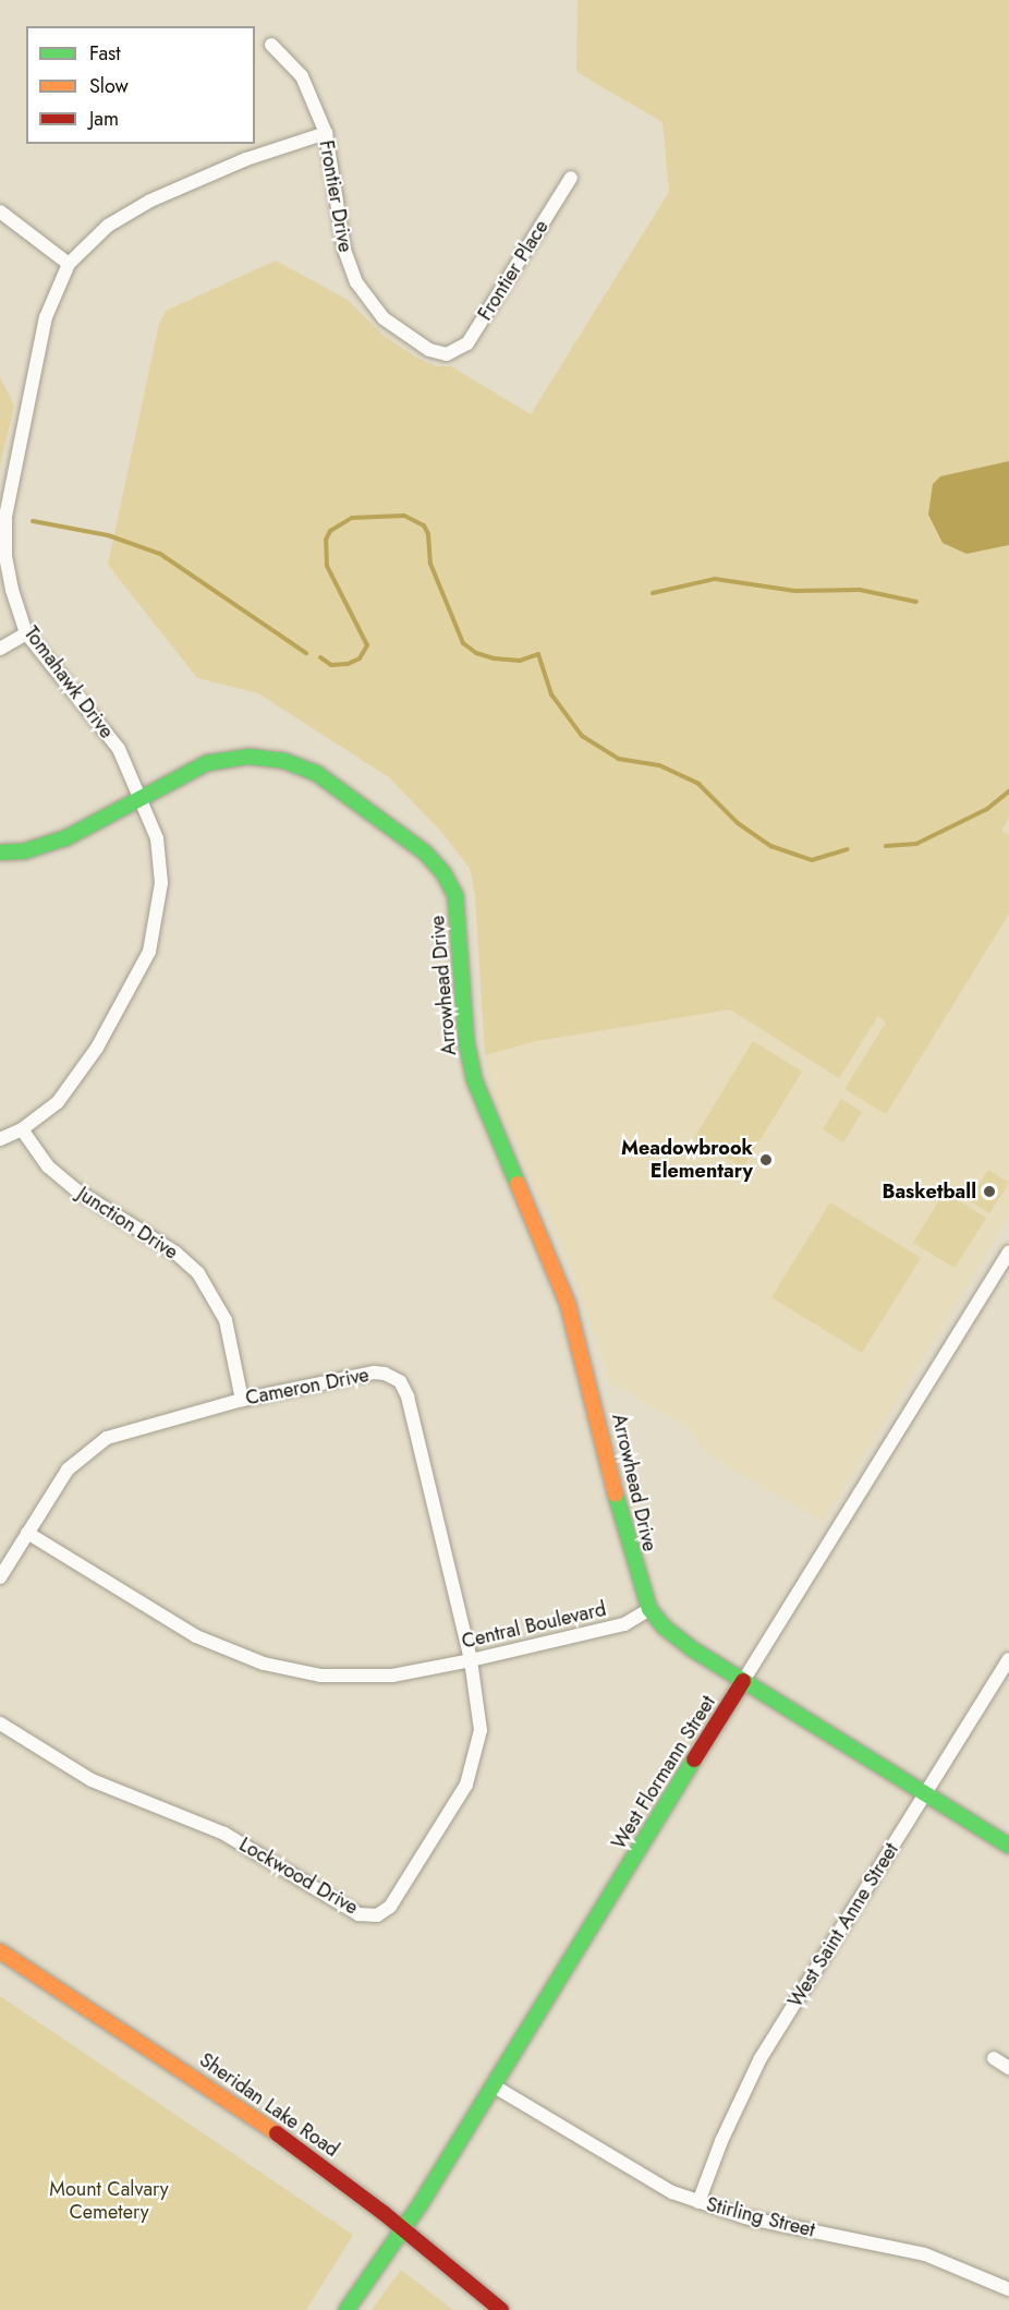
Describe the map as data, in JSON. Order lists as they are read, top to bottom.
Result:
{
  "streets": {
    "street": [
      "Frontier Drive",
      "Frontier Place",
      "Tomahawk Drive",
      "Arrowhead Drive",
      "Junction Drive",
      "Cameron Drive",
      "Central Boulevard",
      "West Flormann Street",
      "Lockwood Drive",
      "West Saint Anne Street",
      "Sheridan Lake Road",
      "Stirling Street"
    ]
  },
  "crossings": [
    ["Frontier Drive", "Frontier Place"],
    ["Frontier Drive", "Tomahawk Drive"],
    ["Tomahawk Drive", "Arrowhead Drive"],
    ["Tomahawk Drive", "Junction Drive"],
    ["Arrowhead Drive", "Central Boulevard"],
    ["Junction Drive", "Cameron Drive"],
    ["Cameron Drive", "Central Boulevard"],
    ["Cameron Drive", "Lockwood Drive"],
    ["Central Boulevard", "Lockwood Drive"],
    ["West Flormann Street", "Sheridan Lake Road"],
    ["West Flormann Street", "Stirling Street"],
    ["West Saint Anne Street", "Stirling Street"]
  ],
  "parks": ["Mount Calvary Cemetery"],
  "places": ["Meadowbrook Elementary", "Basketball"],
  "legend": ["Fast", "Slow", "Jam"]
}
